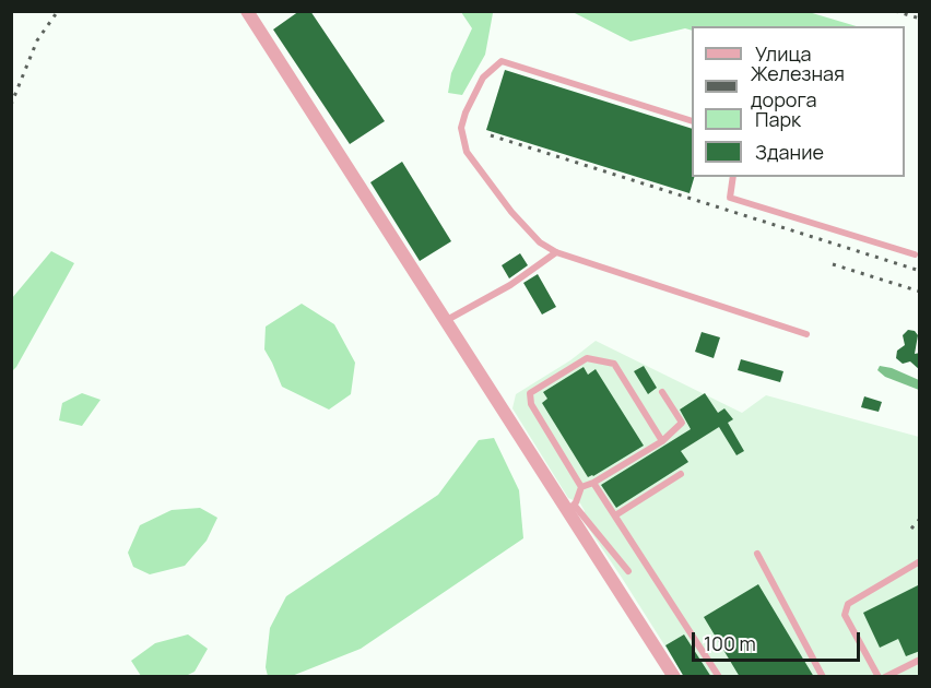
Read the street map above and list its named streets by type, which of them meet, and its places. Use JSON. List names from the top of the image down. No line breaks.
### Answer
{"legend":["Улица","Железная дорога","Парк","Здание"],"scale_bar":"100 m"}
